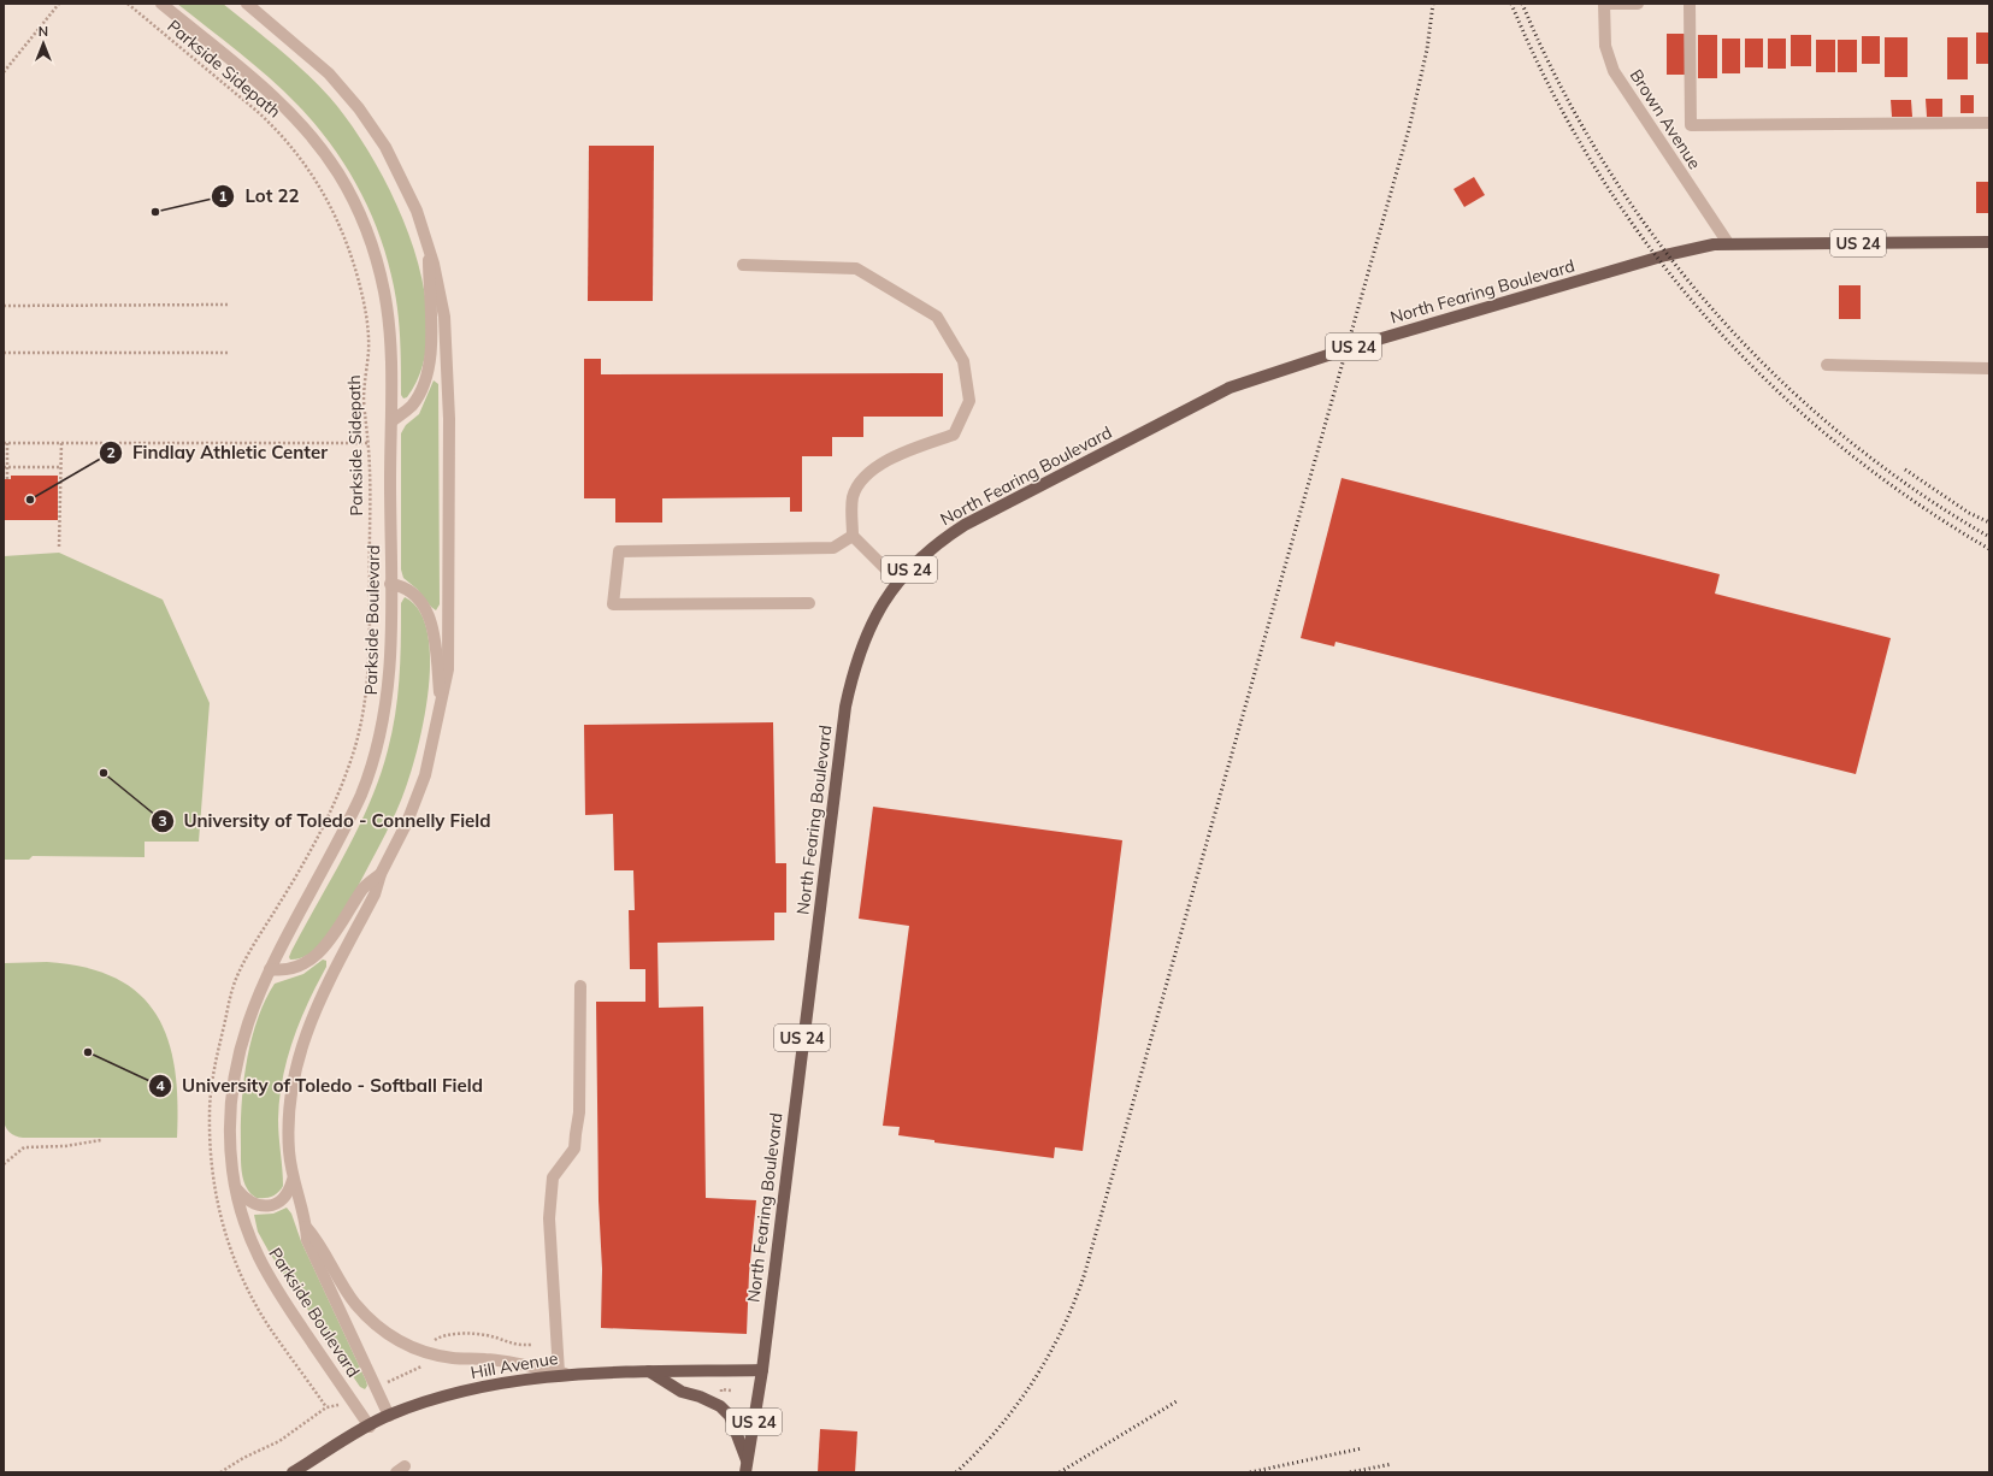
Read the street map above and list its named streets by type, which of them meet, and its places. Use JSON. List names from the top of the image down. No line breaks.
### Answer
{"streets":{"main road":["US 24","North Fearing Boulevard","Hill Avenue"],"street":["Brown Avenue","Parkside Boulevard"],"path":["Parkside Sidepath"]},"crossings":[["Brown Avenue","US 24"],["Brown Avenue","North Fearing Boulevard"],["US 24","North Fearing Boulevard"],["US 24","Hill Avenue"],["North Fearing Boulevard","Hill Avenue"],["Parkside Boulevard","Hill Avenue"]],"places":["Lot 22","Findlay Athletic Center","University of Toledo - Connelly Field","University of Toledo - Softball Field"],"north":"top"}
